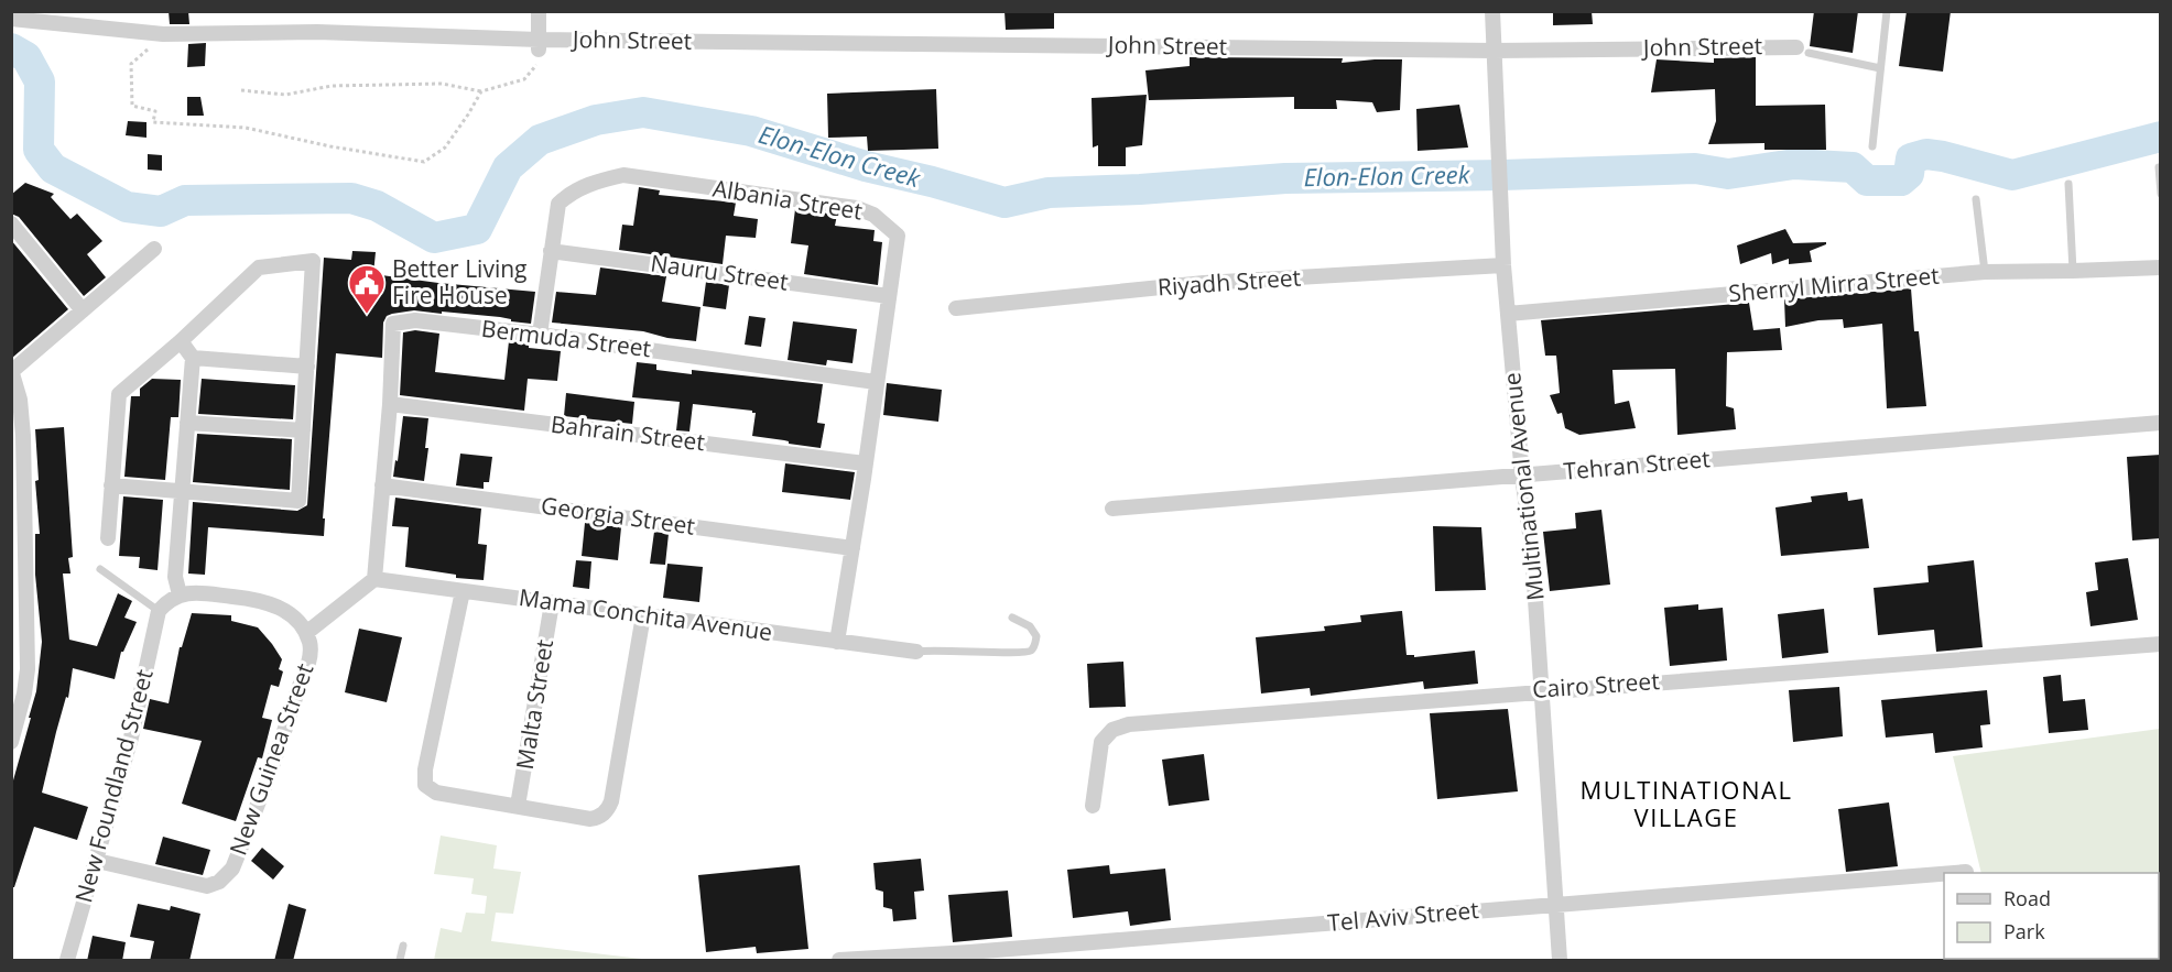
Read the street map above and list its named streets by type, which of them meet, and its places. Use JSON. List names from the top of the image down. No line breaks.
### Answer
{"streets":{"street":["John Street","Albania Street","Nauru Street","Riyadh Street","Sherryl Mirra Street","Bermuda Street","Bahrain Street","Tehran Street","Multinational Avenue","Georgia Street","Mama Conchita Avenue","Cairo Street","Malta Street","New Guinea Street","New Foundland Street","Tel Aviv Street"]},"crossings":[["John Street","Multinational Avenue"],["Albania Street","Nauru Street"],["Albania Street","Bermuda Street"],["Albania Street","Bahrain Street"],["Albania Street","Georgia Street"],["Albania Street","Mama Conchita Avenue"],["Riyadh Street","Multinational Avenue"],["Sherryl Mirra Street","Multinational Avenue"],["Bermuda Street","Bahrain Street"],["Bermuda Street","Georgia Street"],["Bermuda Street","Mama Conchita Avenue"],["Tehran Street","Multinational Avenue"],["Multinational Avenue","Cairo Street"],["Multinational Avenue","Tel Aviv Street"],["Mama Conchita Avenue","Malta Street"],["New Guinea Street","New Foundland Street"]],"districts":["MULTINATIONAL VILLAGE"],"water":["Elon-Elon Creek"],"places":{"public building":["Better Living Fire House"]},"legend":["Road","Park"]}
